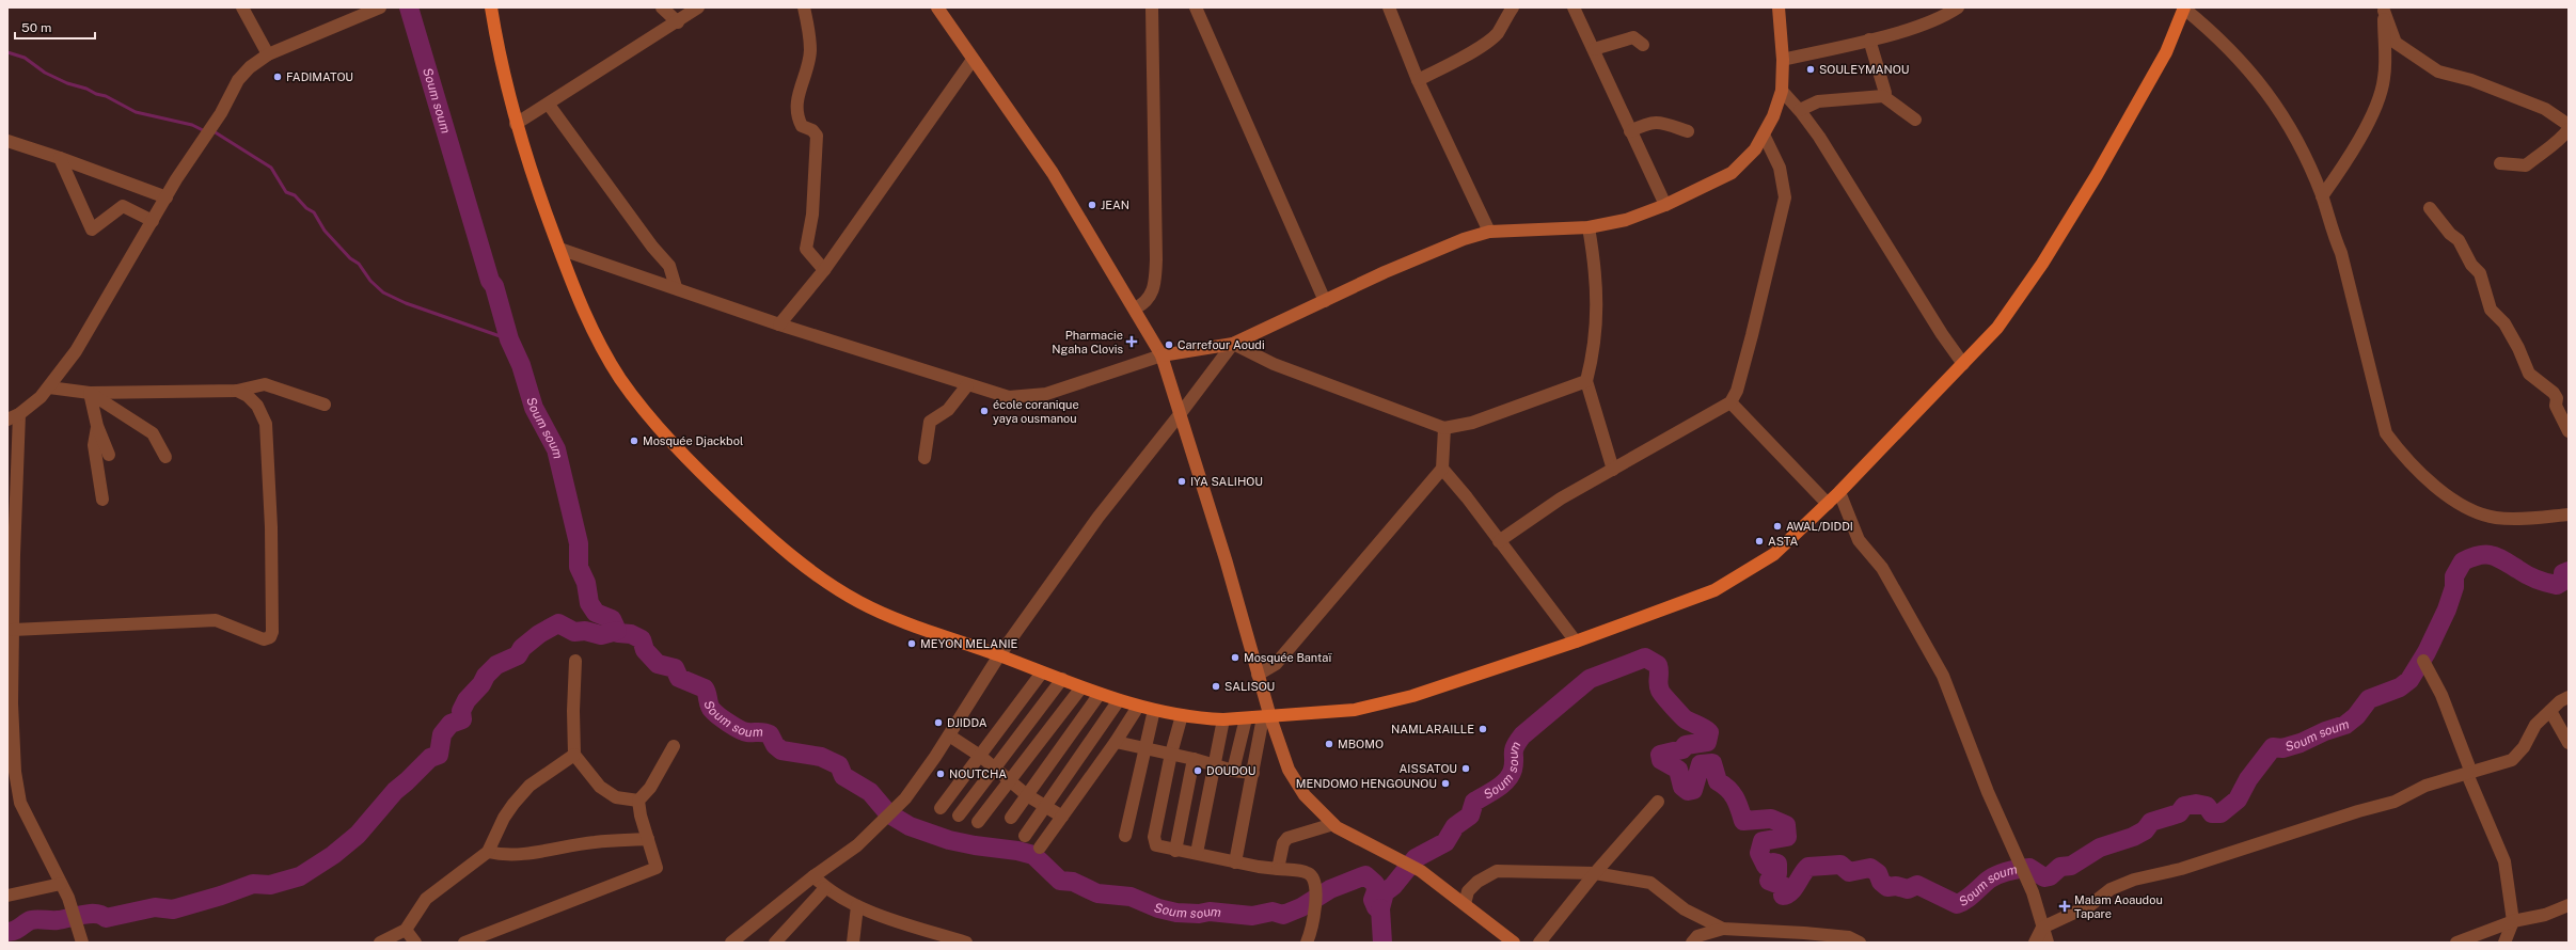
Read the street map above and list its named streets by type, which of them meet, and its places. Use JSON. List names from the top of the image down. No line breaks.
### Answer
{"water":["Soum soum"],"places":{"other":["SOULEYMANOU","FADIMATOU","JEAN","Carrefour Aoudi","école coranique yaya ousmanou","Mosquée Djackbol","IYA SALIHOU","AWAL/DIDDI","ASTA","MEYON MELANIE","Mosquée Bantaï","SALISOU","DJIDDA","NAMLARAILLE","MBOMO","AISSATOU","DOUDOU","NOUTCHA","MENDOMO HENGOUNOU"],"health":["Pharmacie Ngaha Clovis","Malam Aoaudou Tapare"]},"scale_bar":"50 m"}
